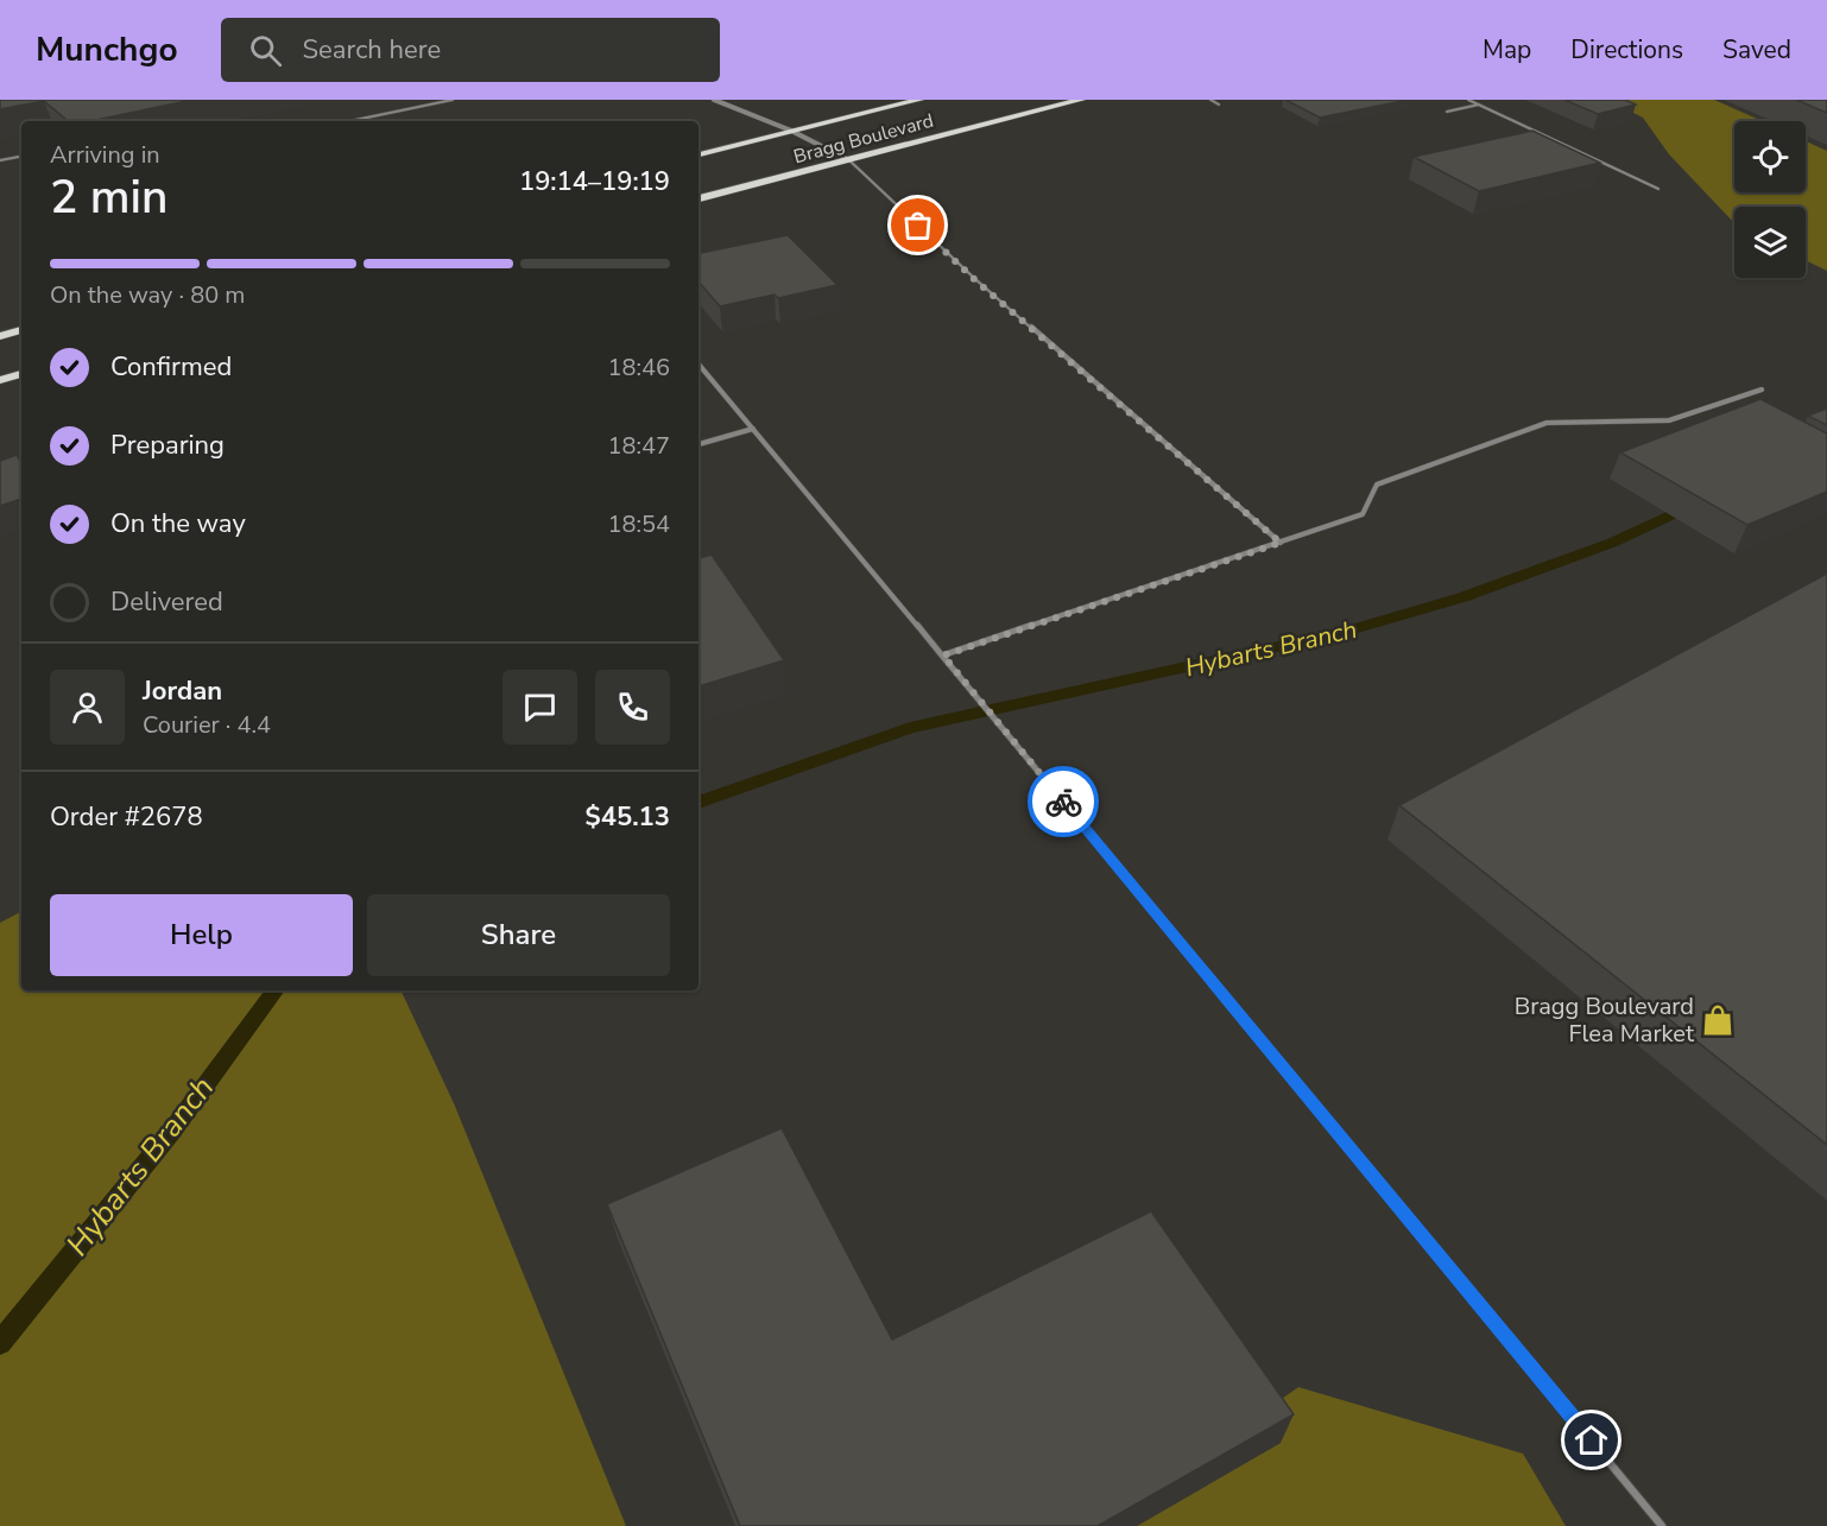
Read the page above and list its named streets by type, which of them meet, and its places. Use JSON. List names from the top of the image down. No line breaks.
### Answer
{"streets":{"main road":["Bragg Boulevard"]},"water":["Hybarts Branch"],"places":{"shop":["Bragg Boulevard Flea Market"]},"page":{"header":"Munchgo","search":"Search here","nav":["Map","Directions","Saved"],"heading":["2 min","Arriving in","19:14–19:19"],"panel":["Jordan","Courier · 4.4","Order #2678","$45.13"],"bar":"On the way · 80 m","list":[["Confirmed","18:46"],["Preparing","18:47"],["On the way","18:54"],"Delivered"],"buttons":["Help","Share"]}}
